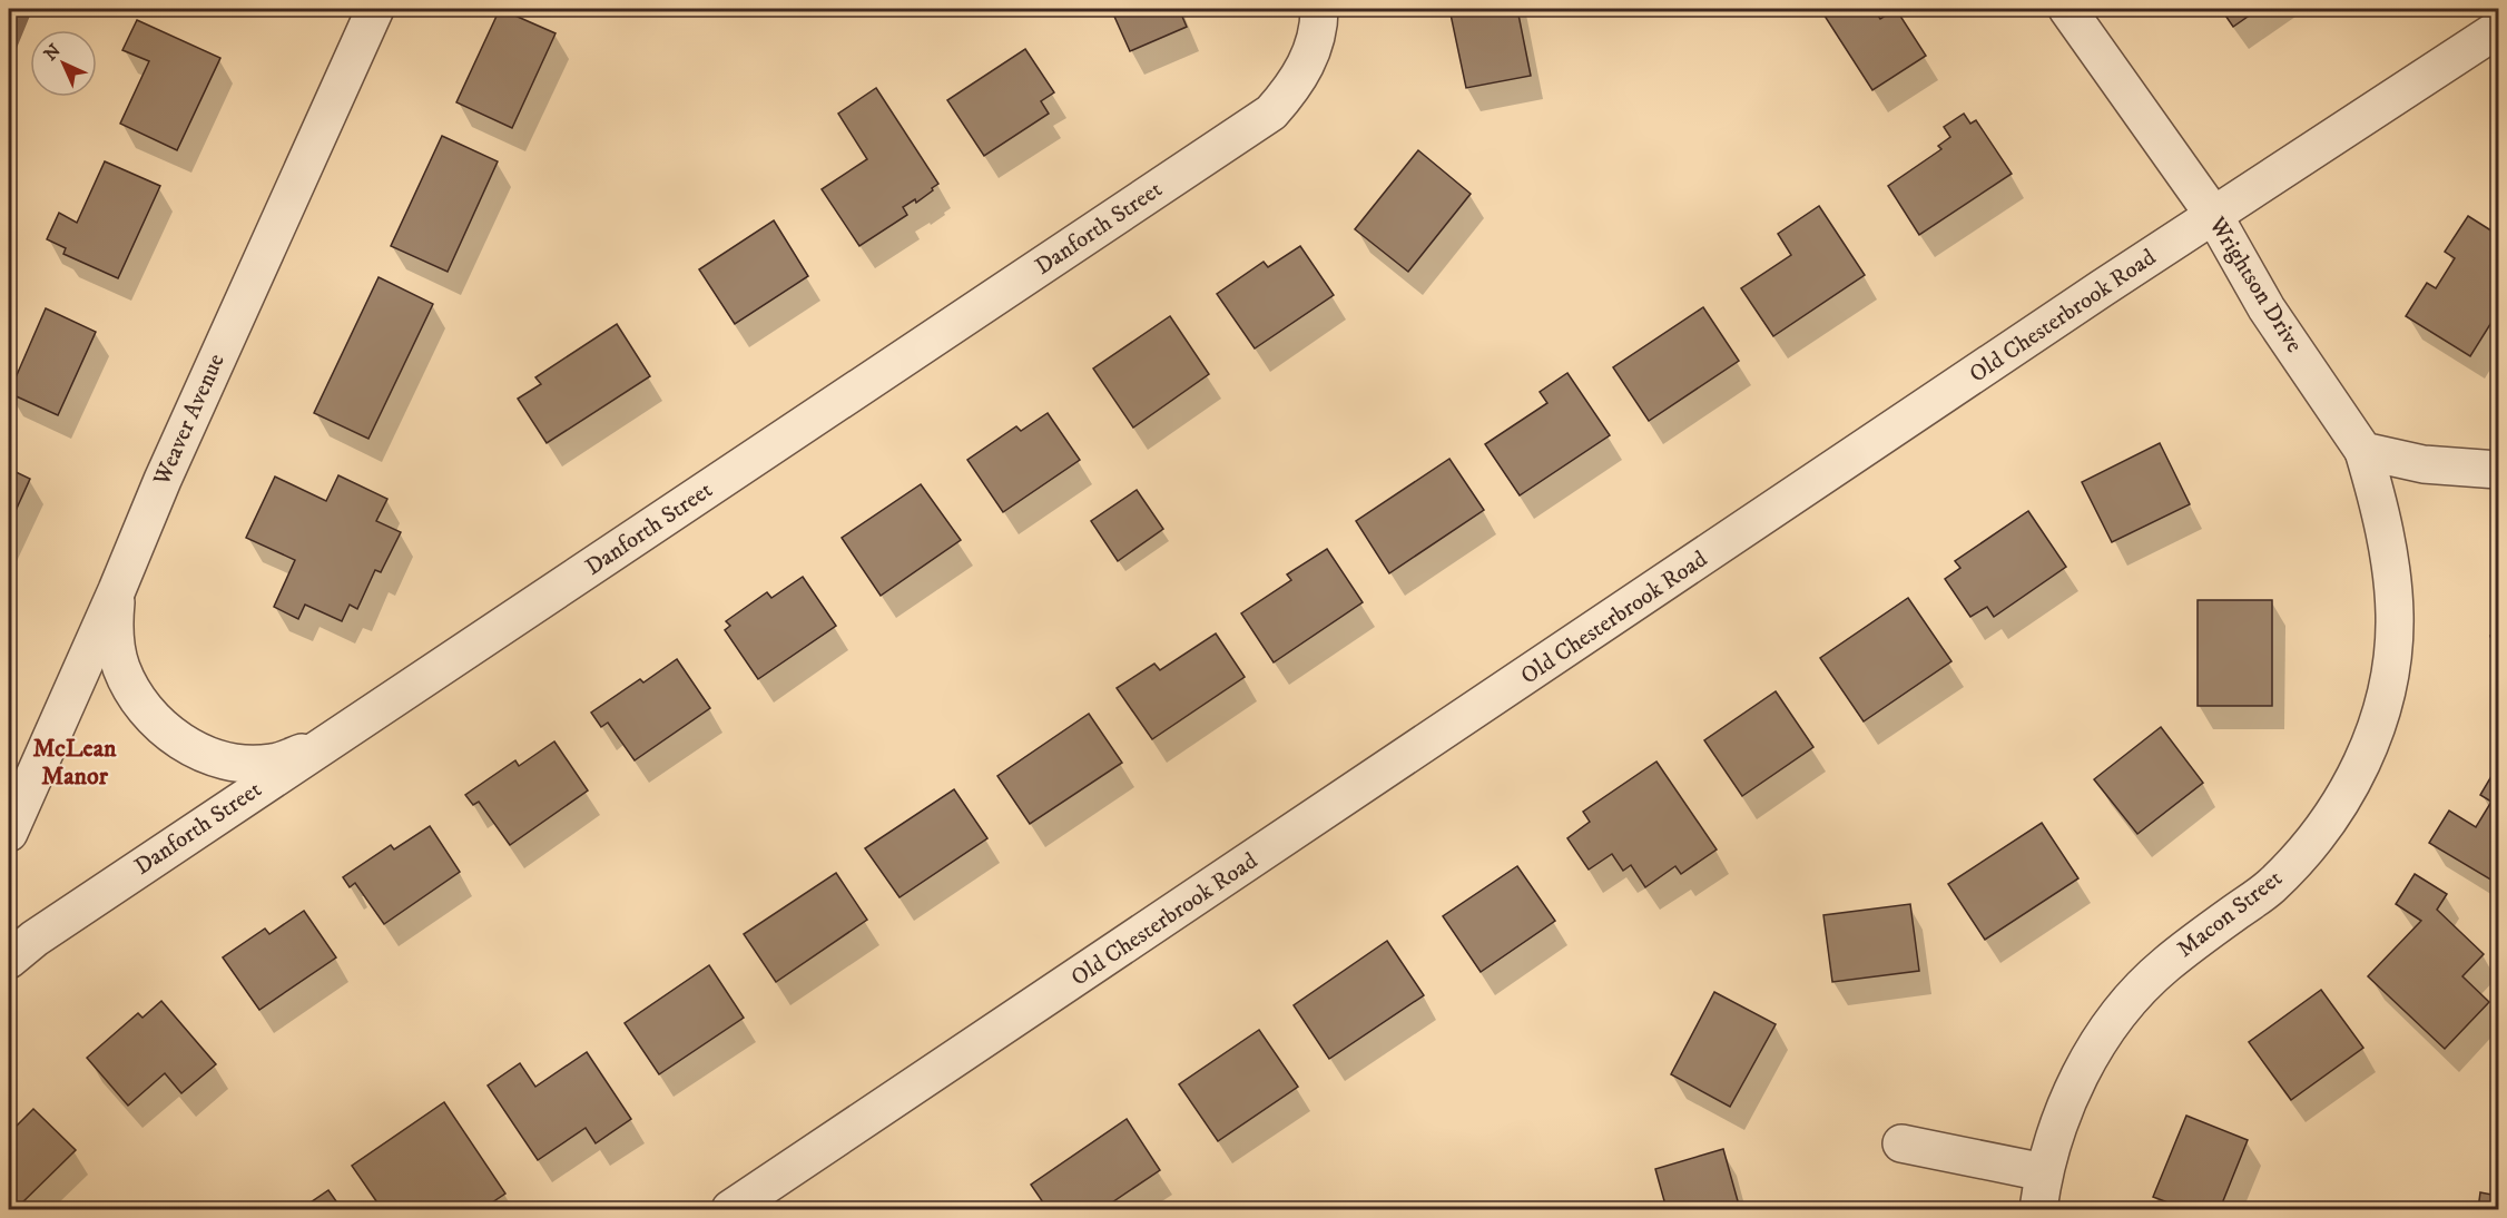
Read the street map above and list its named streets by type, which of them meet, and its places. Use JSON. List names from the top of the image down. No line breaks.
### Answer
{"streets":{"street":["Danforth Street","Wrightson Drive","Old Chesterbrook Road","Weaver Avenue","Macon Street"]},"crossings":[["Wrightson Drive","Old Chesterbrook Road"],["Wrightson Drive","Macon Street"]],"districts":["McLean Manor"],"north":"top left"}
